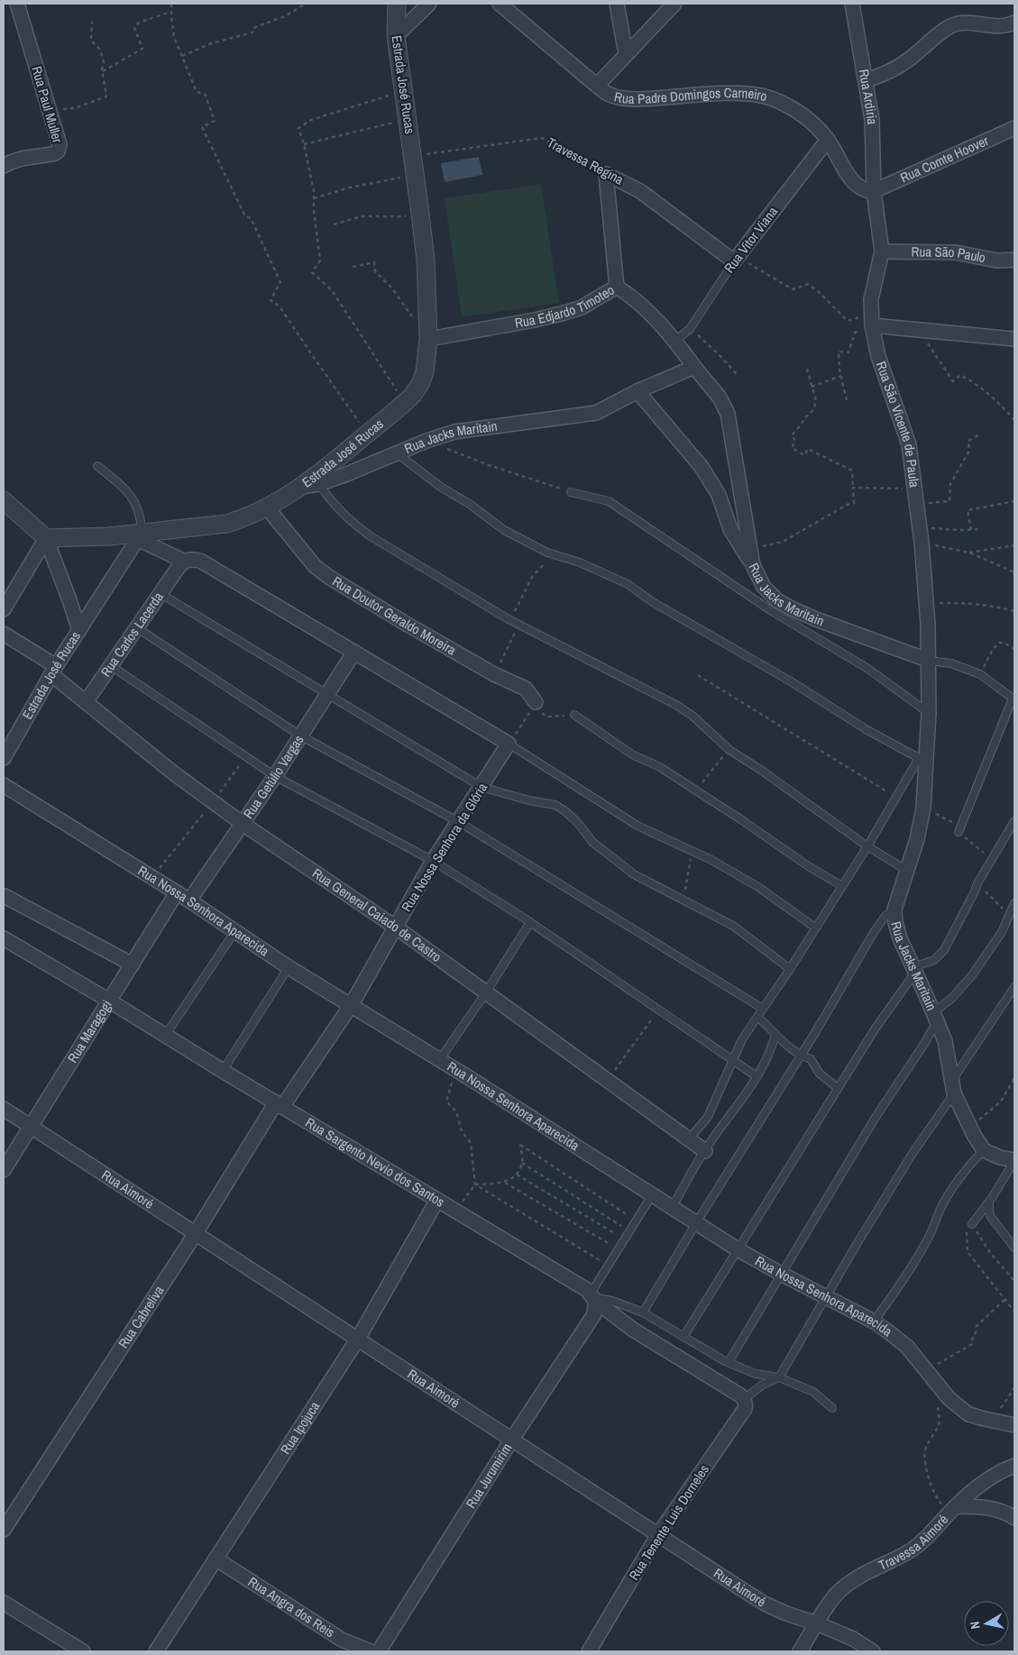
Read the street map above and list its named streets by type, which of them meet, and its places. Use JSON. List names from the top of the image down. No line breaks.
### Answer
{"streets":{"street":["Estrada José Rucas","Rua Padre Domingos Carneiro","Rua Ardiria","Rua Paul Muller","Rua Comte Hoover","Travessa Regina","Rua Vitor Viana","Rua São Paulo","Rua Edjardo Timoteo","Rua São Vicente de Paula","Rua Jacks Maritain","Rua Doutor Geraldo Moreira","Rua Carlos Lacerda","Rua Getúlio Vargas","Rua Nossa Senhora da Glória","Rua Nossa Senhora Aparecida","Rua General Caiado de Castro","Rua Maragogi","Rua Sargento Nevio dos Santos","Rua Aimoré","Rua Cabreliva","Rua Ipojuca","Rua Jurumirim","Rua Tenente Luis Dorneles","Travessa Aimoré","Rua Angra dos Reis"]},"crossings":[["Estrada José Rucas","Travessa Regina"],["Estrada José Rucas","Rua Edjardo Timoteo"],["Estrada José Rucas","Rua Jacks Maritain"],["Estrada José Rucas","Rua Doutor Geraldo Moreira"],["Estrada José Rucas","Rua General Caiado de Castro"],["Rua Padre Domingos Carneiro","Rua Ardiria"],["Rua Padre Domingos Carneiro","Rua Comte Hoover"],["Rua Padre Domingos Carneiro","Rua Vitor Viana"],["Rua Padre Domingos Carneiro","Rua São Vicente de Paula"],["Rua Ardiria","Rua Comte Hoover"],["Rua Ardiria","Rua São Vicente de Paula"],["Rua Comte Hoover","Rua São Vicente de Paula"],["Travessa Regina","Rua Vitor Viana"],["Rua Vitor Viana","Rua Edjardo Timoteo"],["Rua São Paulo","Rua São Vicente de Paula"],["Rua Edjardo Timoteo","Rua Jacks Maritain"],["Rua São Vicente de Paula","Rua Jacks Maritain"],["Rua Carlos Lacerda","Rua General Caiado de Castro"],["Rua Getúlio Vargas","Rua Nossa Senhora Aparecida"],["Rua Getúlio Vargas","Rua General Caiado de Castro"],["Rua Nossa Senhora da Glória","Rua Nossa Senhora Aparecida"],["Rua Nossa Senhora da Glória","Rua General Caiado de Castro"],["Rua Nossa Senhora da Glória","Rua Sargento Nevio dos Santos"],["Rua Nossa Senhora da Glória","Rua Cabreliva"],["Rua Nossa Senhora Aparecida","Rua Maragogi"],["Rua Maragogi","Rua Sargento Nevio dos Santos"],["Rua Maragogi","Rua Aimoré"],["Rua Sargento Nevio dos Santos","Rua Cabreliva"],["Rua Sargento Nevio dos Santos","Rua Ipojuca"],["Rua Sargento Nevio dos Santos","Rua Jurumirim"],["Rua Sargento Nevio dos Santos","Rua Tenente Luis Dorneles"],["Rua Aimoré","Rua Cabreliva"],["Rua Aimoré","Rua Ipojuca"],["Rua Aimoré","Rua Jurumirim"],["Rua Aimoré","Rua Tenente Luis Dorneles"],["Rua Aimoré","Travessa Aimoré"],["Rua Ipojuca","Rua Angra dos Reis"]],"north":"left"}
